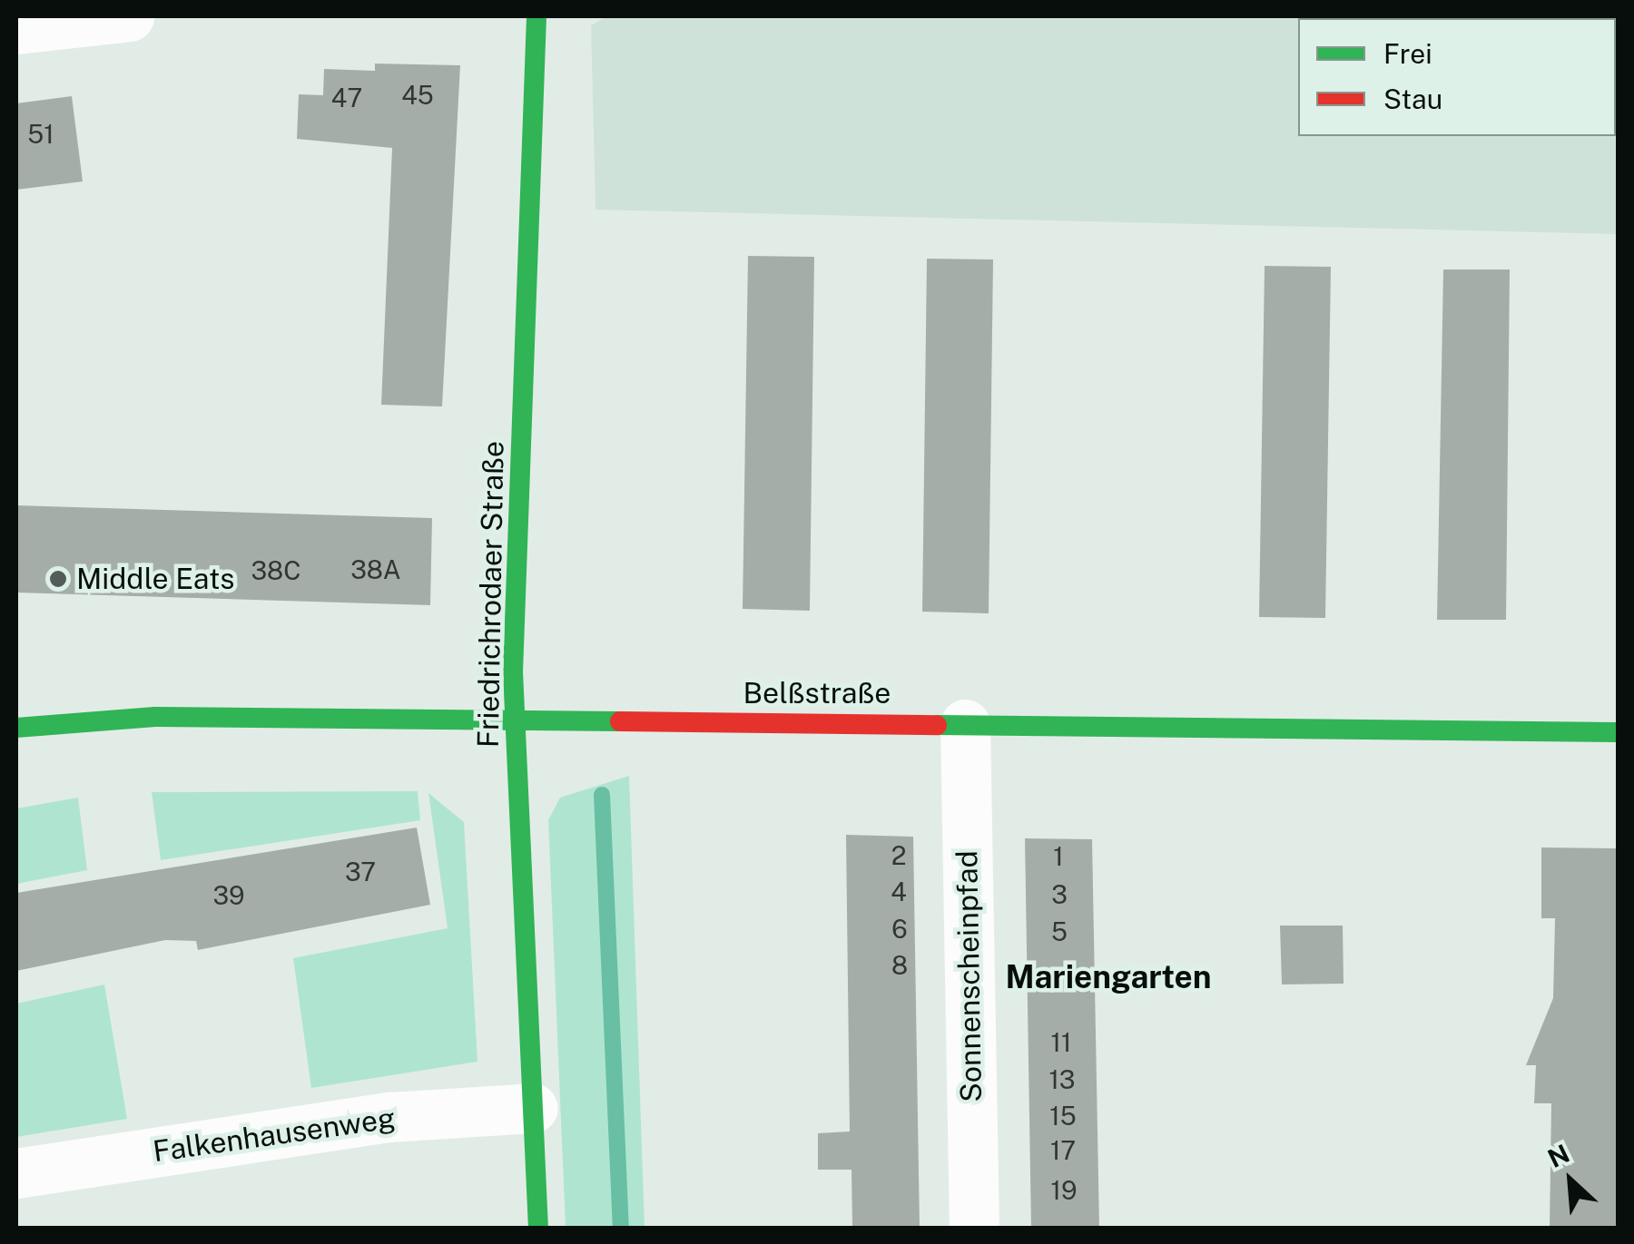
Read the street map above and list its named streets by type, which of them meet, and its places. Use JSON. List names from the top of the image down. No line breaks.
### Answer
{"streets":{"street":["Friedrichrodaer Straße","Belßstraße","Sonnenscheinpfad","Falkenhausenweg"]},"crossings":[["Friedrichrodaer Straße","Belßstraße"],["Friedrichrodaer Straße","Falkenhausenweg"],["Belßstraße","Sonnenscheinpfad"]],"districts":["Mariengarten"],"places":["Middle Eats"],"house_numbers":["45","47","51","38A","38C","2","1","37","4","3","39","6","5","8","11","13","15","17","19"],"legend":["Frei","Stau"],"north":"top left"}
